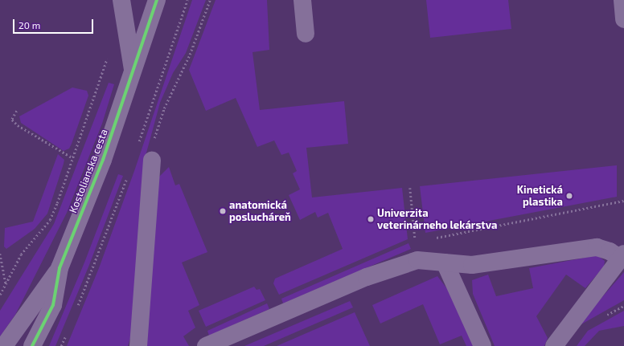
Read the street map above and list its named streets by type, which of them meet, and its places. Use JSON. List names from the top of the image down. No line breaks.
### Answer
{"streets":{"street":["Kostolianska cesta"]},"places":["Kinetická plastika","anatomická poslucháreň","Univerzita veterinárneho lekárstva"],"scale_bar":"20 m"}
